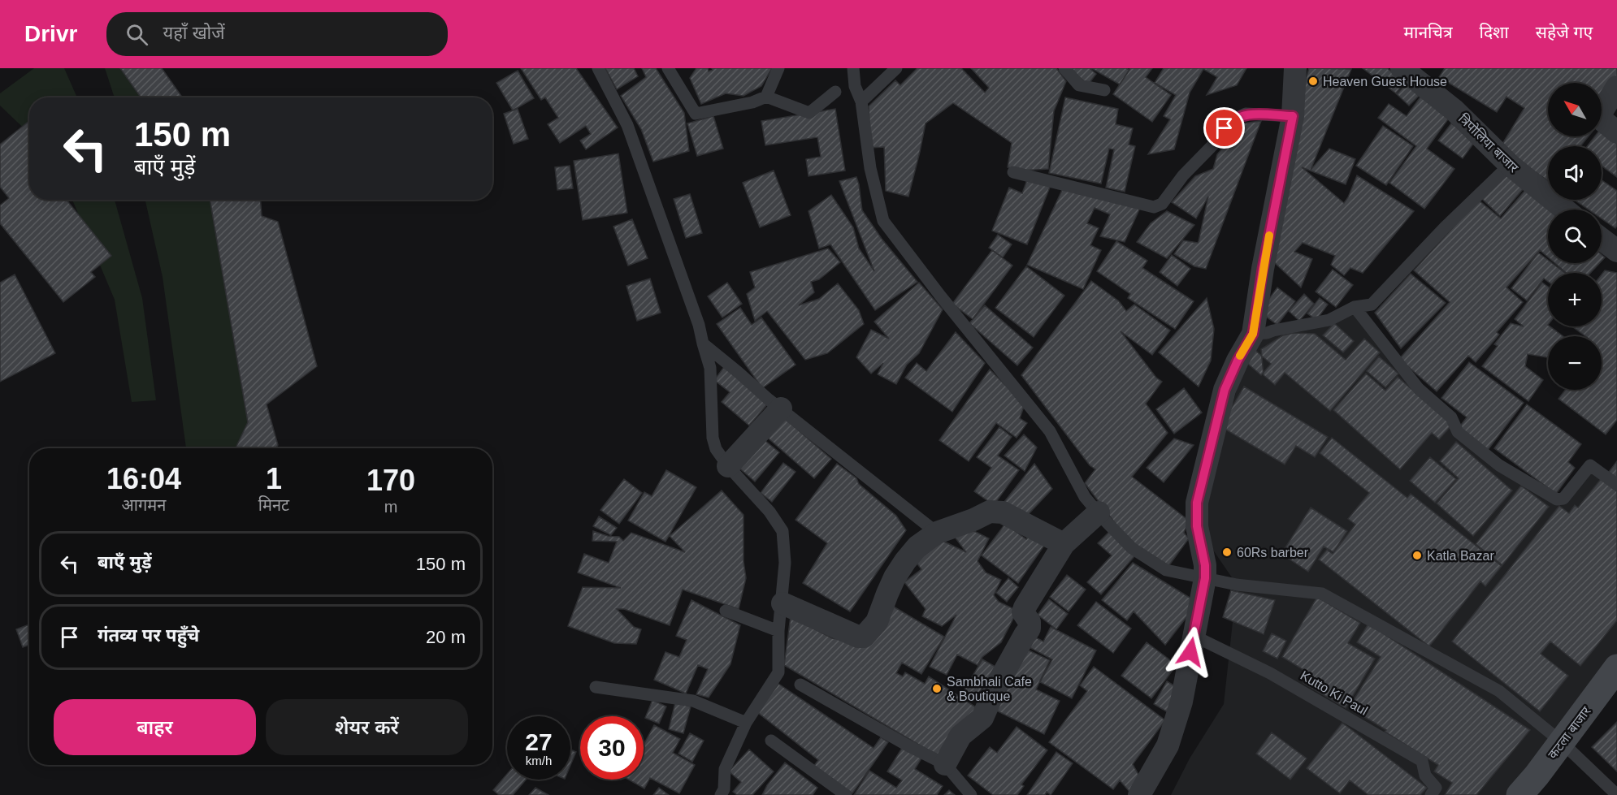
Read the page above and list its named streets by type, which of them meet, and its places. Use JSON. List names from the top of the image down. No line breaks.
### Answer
{"streets":{"street":["त्रिपोलिया बाजार","कटला बाजार"],"lane":["Kutto Ki Paul"]},"places":["Heaven Guest House","60Rs barber","Katla Bazar","Sambhali Cafe & Boutique"],"north":"top left","page":{"header":"Drivr","search":"यहाँ खोजें","nav":["मानचित्र","दिशा","सहेजे गए"],"map_buttons":["+","−"],"turn":["150 m","बाएँ मुड़ें"],"eta":["16:04","आगमन","1","मिनट","170","m"],"list":[{"name":"बाएँ मुड़ें","value":"150 m"},{"name":"गंतव्य पर पहुँचे","value":"20 m"}],"buttons":["बाहर","शेयर करें"],"speed":"27 km/h","limit":"30"}}
